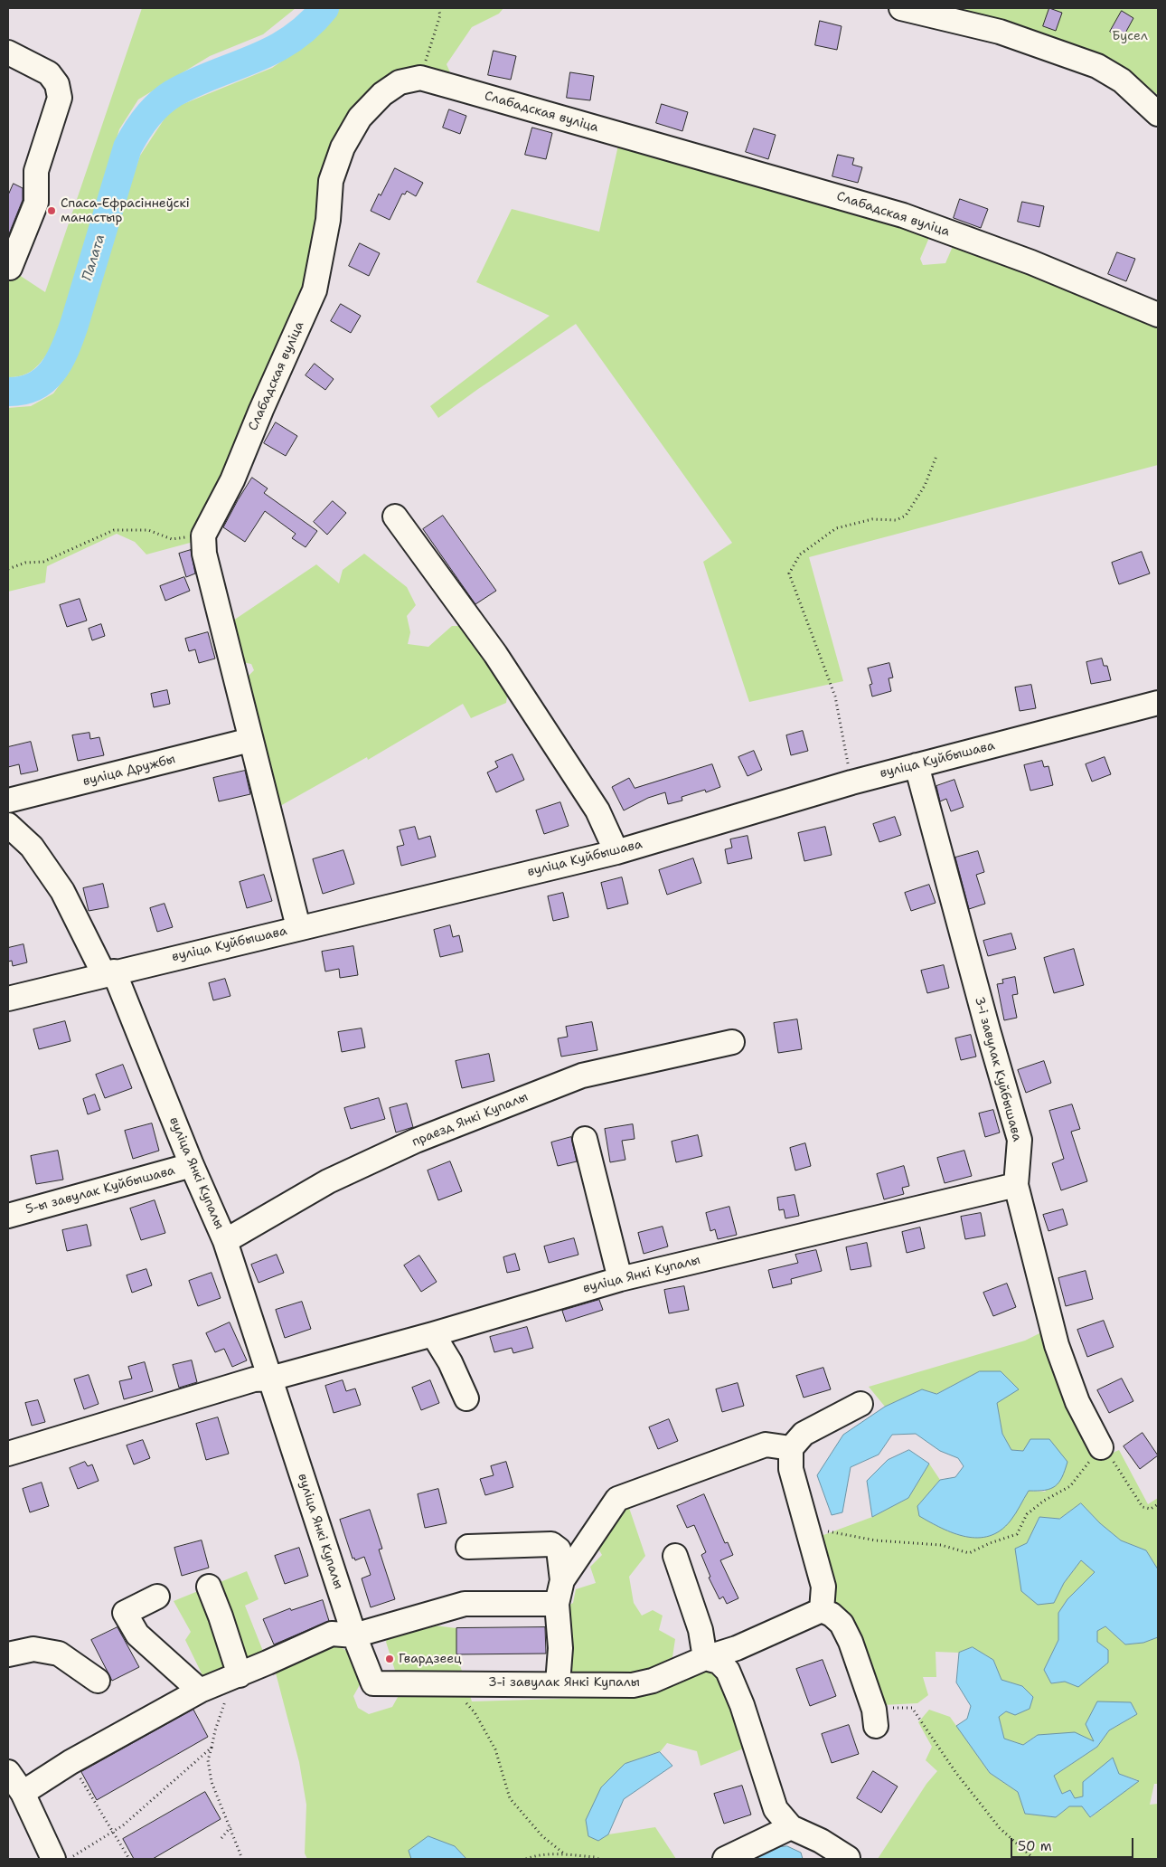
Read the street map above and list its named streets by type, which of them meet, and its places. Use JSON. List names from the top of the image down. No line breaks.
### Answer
{"streets":{"street":["Слабадская вуліца","вуліца Куйбышава","вуліца Дружбы","3-і завулак Куйбышава","праезд Янкі Купалы","вуліца Янкі Купалы","5-ы завулак Куйбышава","3-і завулак Янкі Купалы"]},"crossings":[["вуліца Куйбышава","3-і завулак Куйбышава"],["вуліца Куйбышава","вуліца Янкі Купалы"],["3-і завулак Куйбышава","вуліца Янкі Купалы"],["праезд Янкі Купалы","вуліца Янкі Купалы"],["вуліца Янкі Купалы","5-ы завулак Куйбышава"],["вуліца Янкі Купалы","3-і завулак Янкі Купалы"]],"water":["Палата"],"parks":["Бусел"],"places":["Спаса-Ефрасіннеўскі манастыр","Гвардзеец"],"scale_bar":"50 m"}
